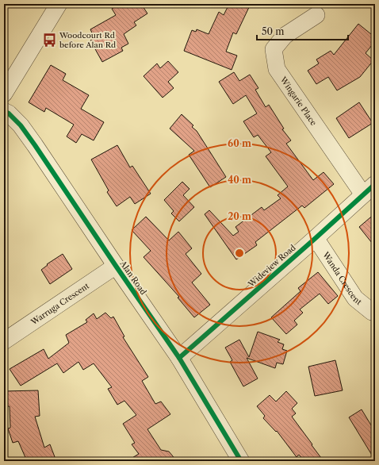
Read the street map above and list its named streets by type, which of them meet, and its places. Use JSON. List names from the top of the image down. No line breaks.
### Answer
{"streets":{"street":["Wingarie Place","Wideview Road","Wanda Crescent","Alan Road","Warruga Crescent"]},"crossings":[["Wingarie Place","Wideview Road"],["Wideview Road","Wanda Crescent"],["Wideview Road","Alan Road"],["Alan Road","Warruga Crescent"]],"places":{"bus stop":["Woodcourt Rd before Alan Rd"]},"scale_bar":"50 m","rings":["60 m","40 m","20 m"]}
